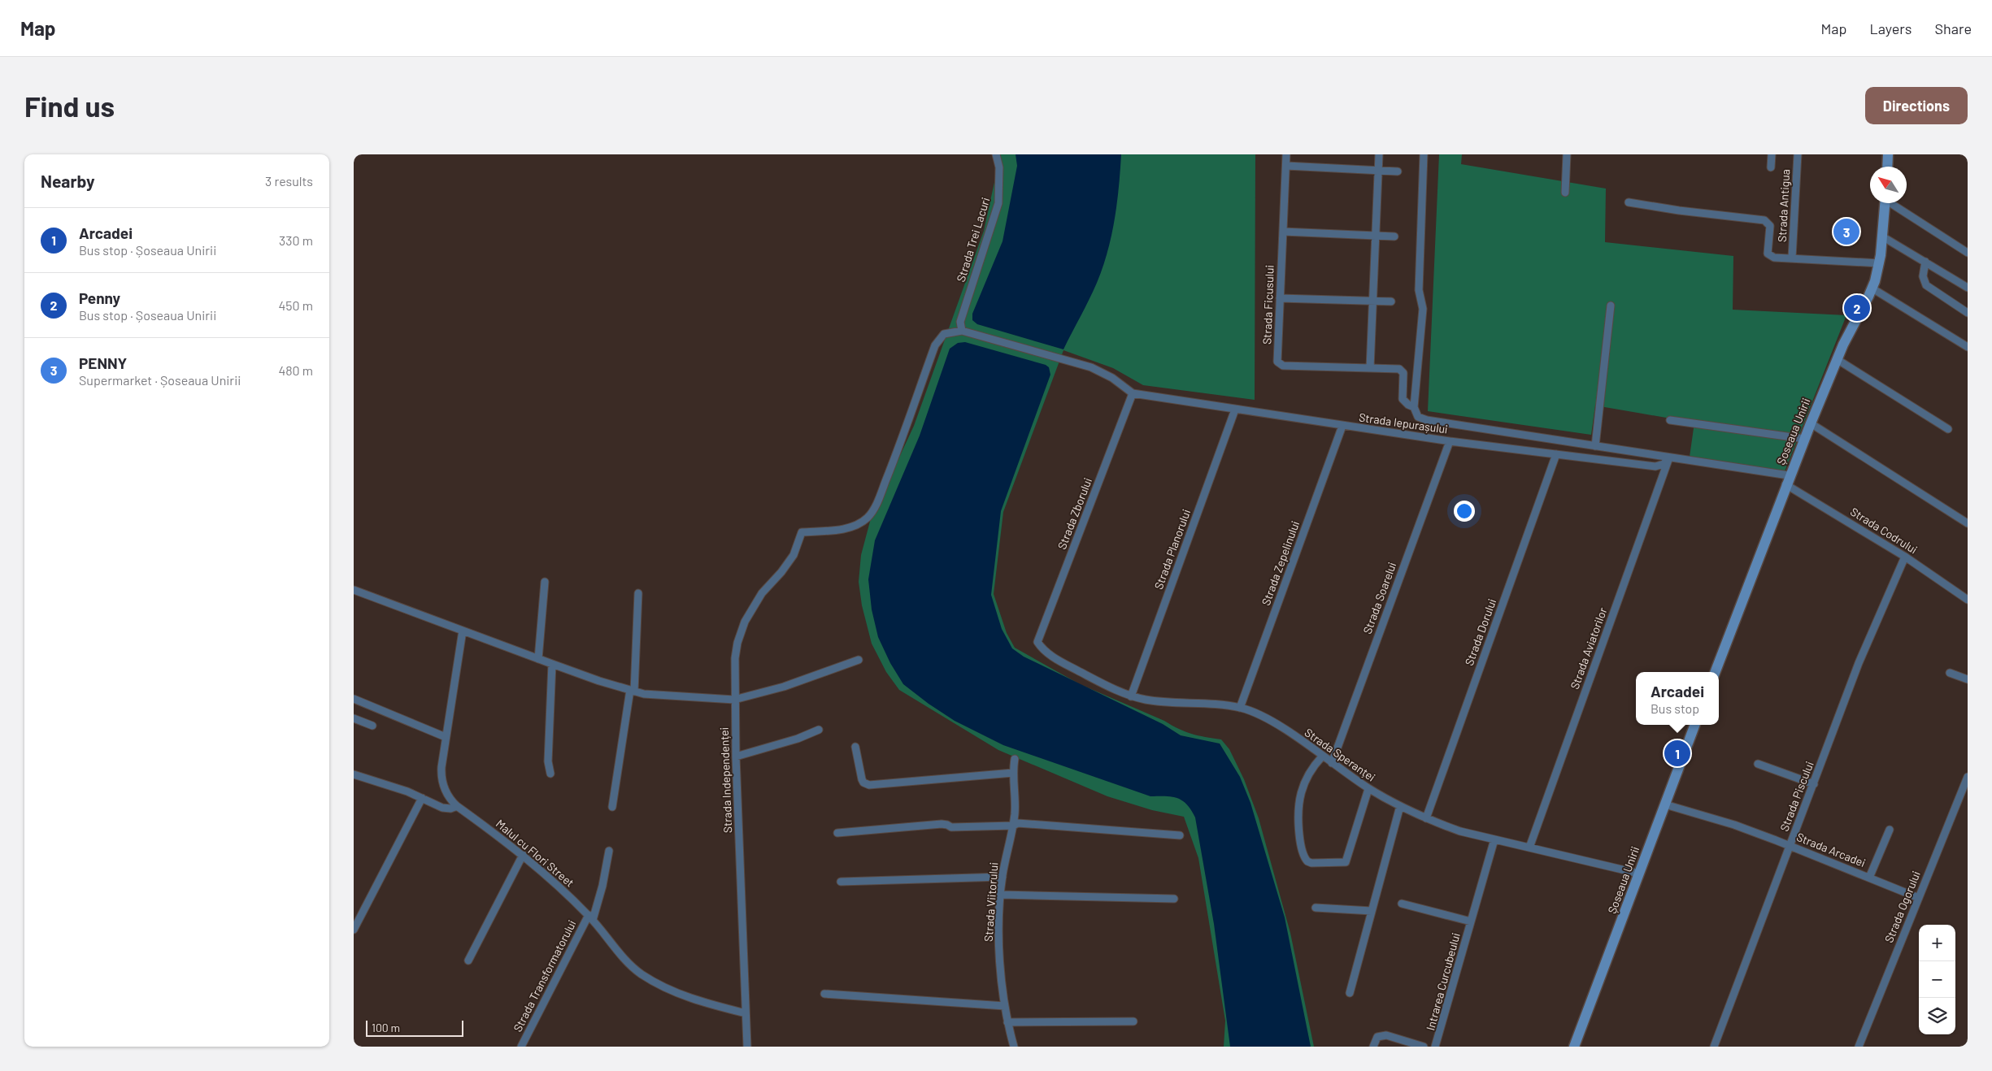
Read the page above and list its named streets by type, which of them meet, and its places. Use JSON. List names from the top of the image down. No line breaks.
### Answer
{"streets":{"main road":["Șoseaua Unirii"],"street":["Strada Antigua","Strada Trei Lacuri","Strada Ficusului","Strada Iepurașului","Strada Zborului","Strada Codrului","Strada Planorului","Strada Zepelinului","Strada Soarelui","Strada Dorului","Strada Aviatorilor","Strada Speranței","Strada Independenței","Strada Piscului","Strada Arcadei","Malul cu Flori Street","Strada Viitorului","Strada Ogorului","Strada Transformatorului","Intrarea Curcubeului"]},"crossings":[["Strada Trei Lacuri","Strada Independenței"],["Strada Ficusului","Strada Iepurașului"],["Strada Iepurașului","Șoseaua Unirii"],["Strada Iepurașului","Strada Zborului"],["Strada Iepurașului","Strada Codrului"],["Strada Iepurașului","Strada Planorului"],["Strada Iepurașului","Strada Zepelinului"],["Strada Iepurașului","Strada Soarelui"],["Strada Iepurașului","Strada Dorului"],["Strada Iepurașului","Strada Aviatorilor"],["Șoseaua Unirii","Strada Codrului"],["Șoseaua Unirii","Strada Speranței"],["Șoseaua Unirii","Strada Arcadei"],["Strada Zborului","Strada Speranței"],["Strada Codrului","Strada Piscului"],["Strada Planorului","Strada Speranței"],["Strada Zepelinului","Strada Speranței"],["Strada Soarelui","Strada Speranței"],["Strada Dorului","Strada Speranței"],["Strada Aviatorilor","Strada Speranței"],["Strada Speranței","Intrarea Curcubeului"],["Strada Independenței","Malul cu Flori Street"],["Strada Piscului","Strada Arcadei"],["Strada Arcadei","Strada Ogorului"],["Malul cu Flori Street","Strada Transformatorului"]],"scale_bar":"100 m","north":"top left","page":{"header":"Map","nav":["Map","Layers","Share"],"buttons":"Directions","title":"Find us","heading":["Nearby","3 results"],"list":[{"mark":"1","name":"Arcadei","note":"Bus stop · Șoseaua Unirii","value":"330 m"},{"mark":"2","name":"Penny","note":"Bus stop · Șoseaua Unirii","value":"450 m"},{"mark":"3","name":"PENNY","note":"Supermarket · Șoseaua Unirii","value":"480 m"}],"pins":["3","2","1"],"popup":["Arcadei","Bus stop"],"map_buttons":["+","−"],"scale":"100 m"}}
